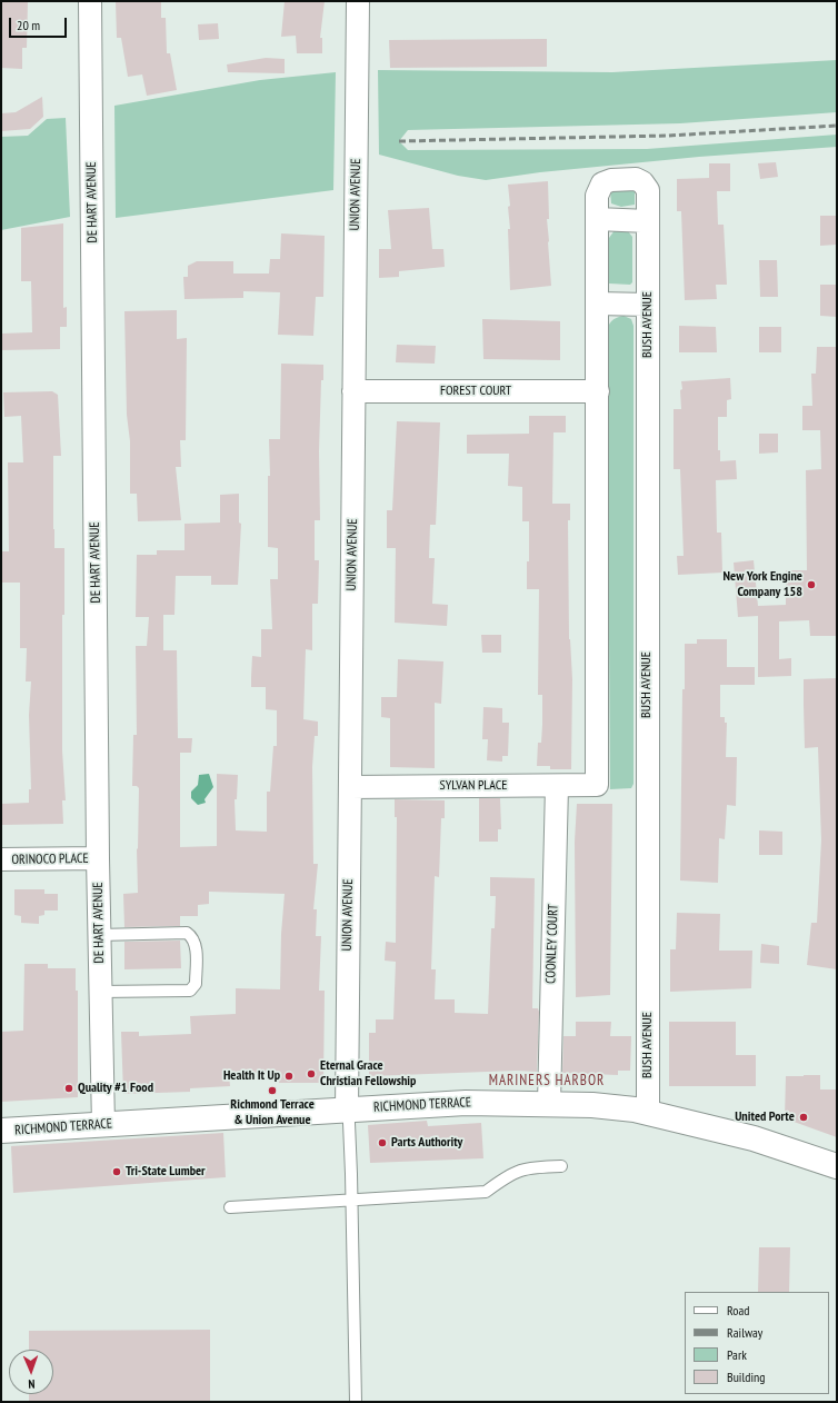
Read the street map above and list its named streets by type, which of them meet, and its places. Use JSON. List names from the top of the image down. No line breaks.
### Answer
{"streets":{"main road":["RICHMOND TERRACE"],"street":["UNION AVENUE","DE HART AVENUE","BUSH AVENUE","FOREST COURT","SYLVAN PLACE","ORINOCO PLACE","COONLEY COURT"]},"crossings":[["UNION AVENUE","FOREST COURT"],["UNION AVENUE","SYLVAN PLACE"],["UNION AVENUE","RICHMOND TERRACE"],["DE HART AVENUE","ORINOCO PLACE"],["DE HART AVENUE","RICHMOND TERRACE"],["BUSH AVENUE","FOREST COURT"],["BUSH AVENUE","SYLVAN PLACE"],["BUSH AVENUE","RICHMOND TERRACE"],["SYLVAN PLACE","COONLEY COURT"],["COONLEY COURT","RICHMOND TERRACE"]],"districts":["MARINERS HARBOR"],"places":["New York Engine Company 158","Eternal Grace Christian Fellowship","Health It Up","Quality #1 Food","Richmond Terrace & Union Avenue","United Porte","Parts Authority","Tri-State Lumber"],"legend":["Road","Railway","Park","Building"],"scale_bar":"20 m","north":"bottom"}
